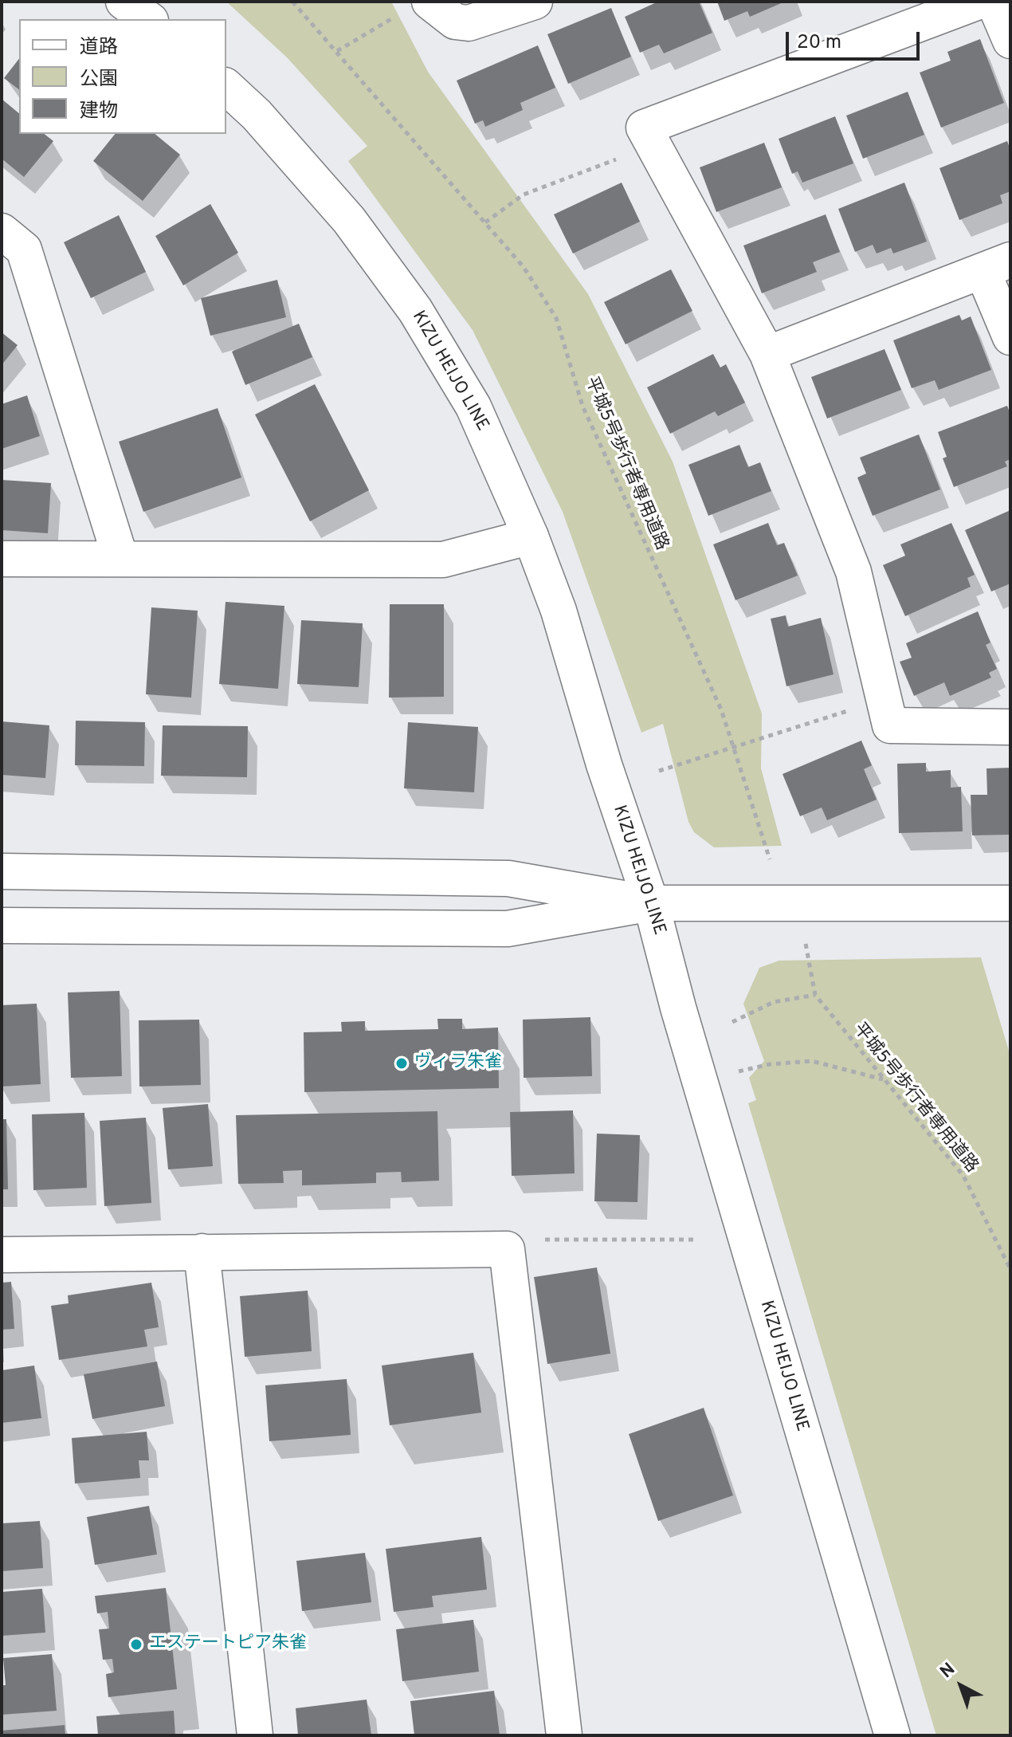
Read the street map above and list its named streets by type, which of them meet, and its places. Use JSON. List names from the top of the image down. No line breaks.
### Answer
{"streets":{"street":["KIZU HEIJO LINE"],"path":["平城5号歩行者専用道路"]},"places":["ヴィラ朱雀","エステートピア朱雀"],"legend":["道路","公園","建物"],"scale_bar":"20 m","north":"top left"}
